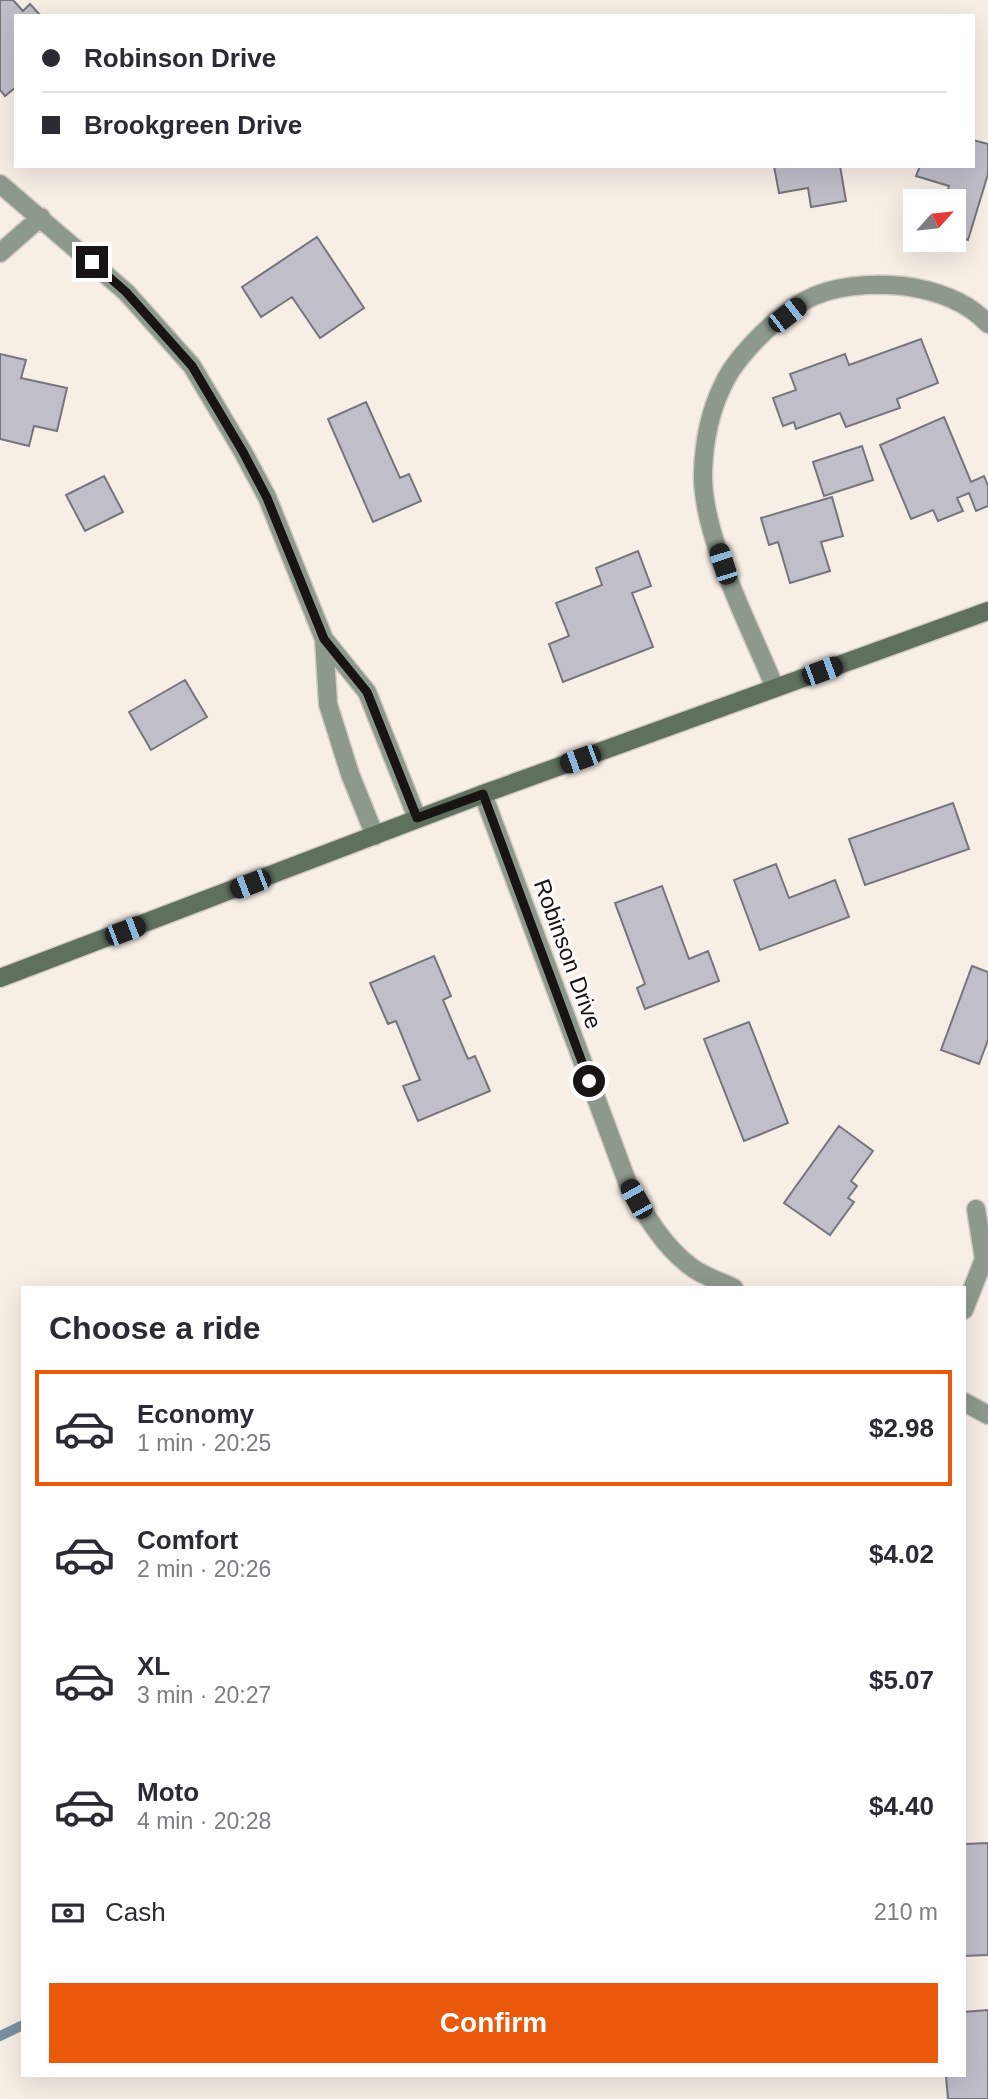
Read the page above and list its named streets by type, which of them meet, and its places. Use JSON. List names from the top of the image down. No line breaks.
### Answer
{"streets":{"street":["Robinson Drive"]},"north":"top right","page":{"banner":["Robinson Drive","Brookgreen Drive"],"heading":"Choose a ride","list":[{"name":"Economy","note":"1 min · 20:25","value":"$2.98"},{"name":"Comfort","note":"2 min · 20:26","value":"$4.02"},{"name":"XL","note":"3 min · 20:27","value":"$5.07"},{"name":"Moto","note":"4 min · 20:28","value":"$4.40"}],"pay":["Cash","210 m"],"buttons":"Confirm"}}
